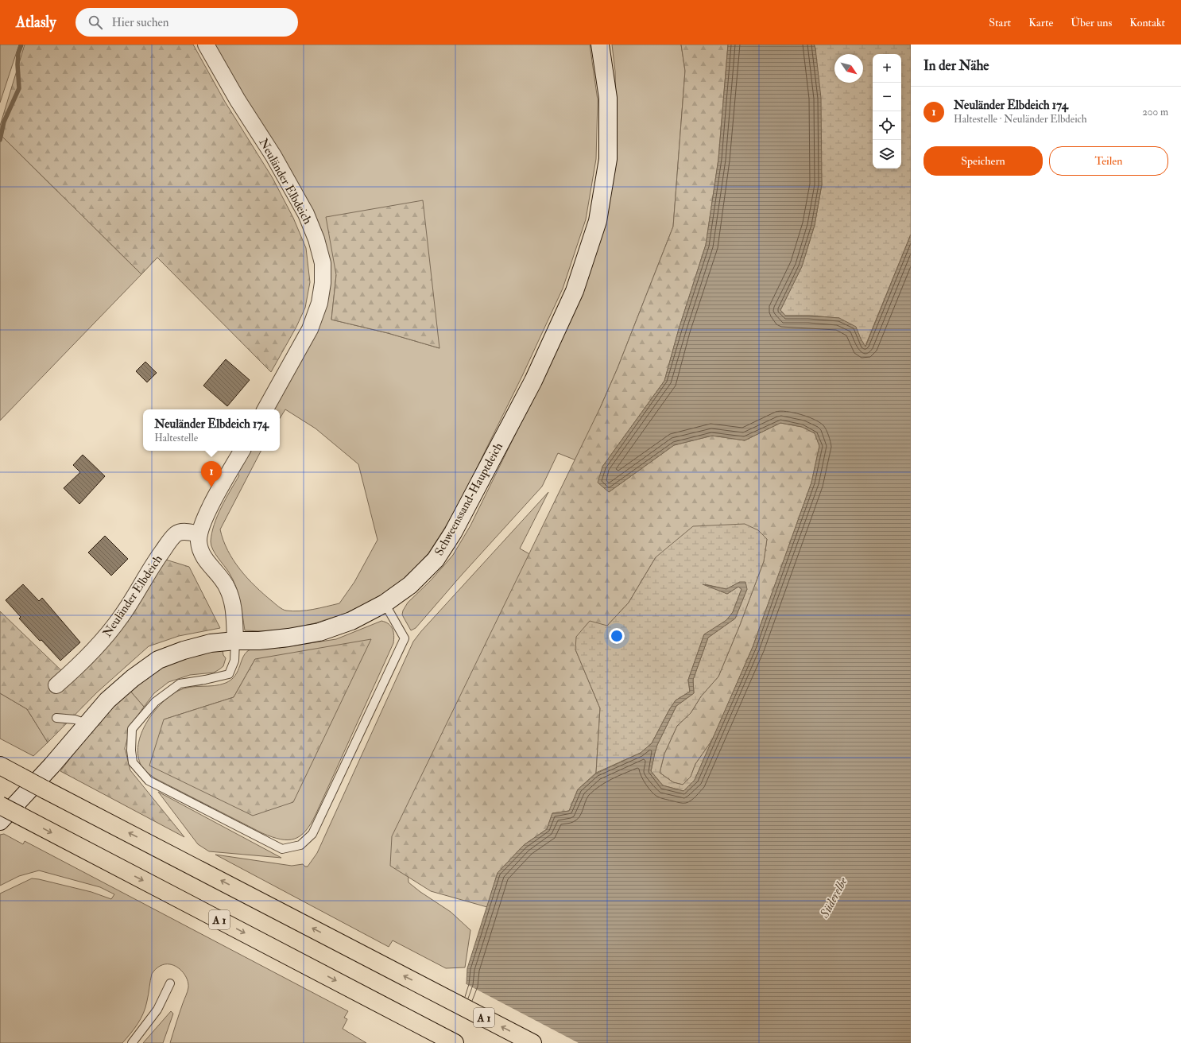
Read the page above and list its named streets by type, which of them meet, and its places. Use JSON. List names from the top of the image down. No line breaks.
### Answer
{"streets":{"highway":["A 1"],"street":["Neuländer Elbdeich","Schweenssand-Hauptdeich"]},"water":["Süderelbe"],"north":"bottom right","page":{"header":"Atlasly","search":"Hier suchen","nav":["Start","Karte","Über uns","Kontakt"],"heading":"In der Nähe","map_buttons":["+","−"],"list":[{"mark":"1","name":"Neuländer Elbdeich 174","note":"Haltestelle · Neuländer Elbdeich","value":"200 m"}],"buttons":["Speichern","Teilen"],"popup":["Neuländer Elbdeich 174","Haltestelle"],"pins":"1"}}
